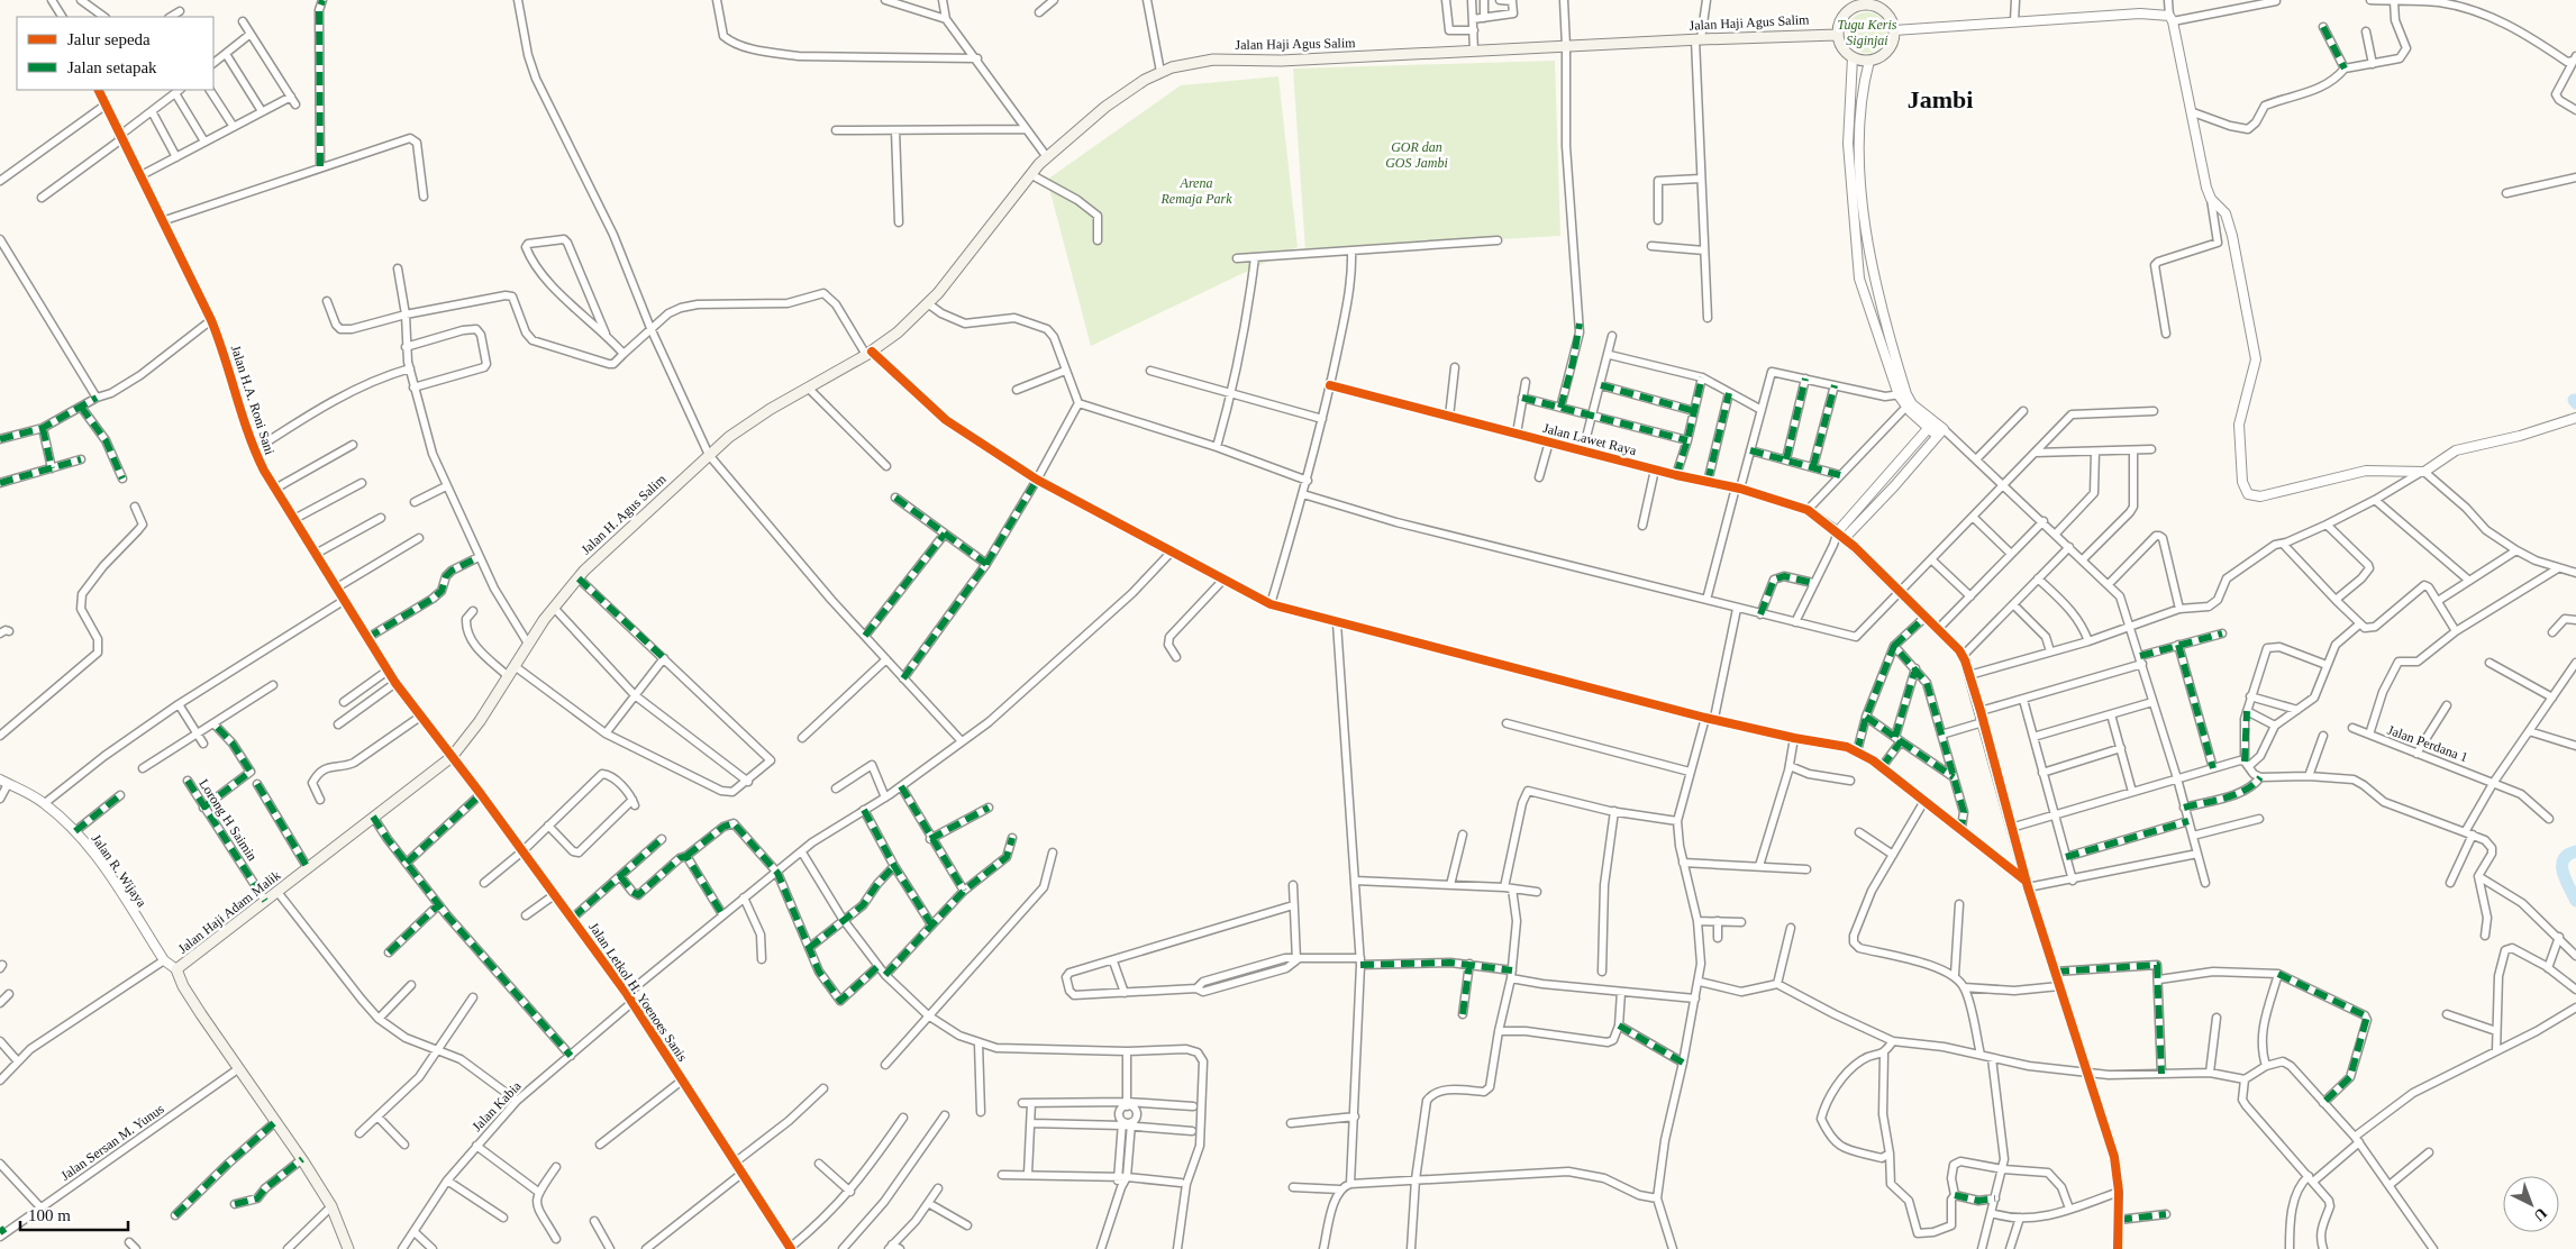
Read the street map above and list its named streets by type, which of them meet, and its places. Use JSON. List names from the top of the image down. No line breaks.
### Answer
{"streets":{"main road":["Jalan Haji Agus Salim","Jalan H. Agus Salim","Jalan Haji Adam Malik"],"street":["Jalan H.A. Roni Sani","Jalan Lawet Raya","Jalan Perdana 1","Lorong H Saimin","Jalan R. Wijaya","Jalan Letkol H. Yoenoes Sanis","Jalan Kabia","Jalan Sersan M. Yunus"]},"crossings":[["Jalan Haji Agus Salim","Jalan H. Agus Salim"],["Jalan H.A. Roni Sani","Jalan H. Agus Salim"],["Jalan H.A. Roni Sani","Jalan Haji Adam Malik"],["Jalan H.A. Roni Sani","Jalan Letkol H. Yoenoes Sanis"],["Jalan H. Agus Salim","Jalan Haji Adam Malik"],["Jalan H. Agus Salim","Jalan Letkol H. Yoenoes Sanis"],["Lorong H Saimin","Jalan Haji Adam Malik"],["Jalan R. Wijaya","Jalan Haji Adam Malik"],["Jalan Haji Adam Malik","Jalan Letkol H. Yoenoes Sanis"],["Jalan Haji Adam Malik","Jalan Sersan M. Yunus"],["Jalan Letkol H. Yoenoes Sanis","Jalan Kabia"]],"districts":["Jambi"],"parks":["Tugu Keris Siginjai","GOR dan GOS Jambi","Arena Remaja Park"],"legend":["Jalur sepeda","Jalan setapak"],"scale_bar":"100 m","north":"bottom right"}
